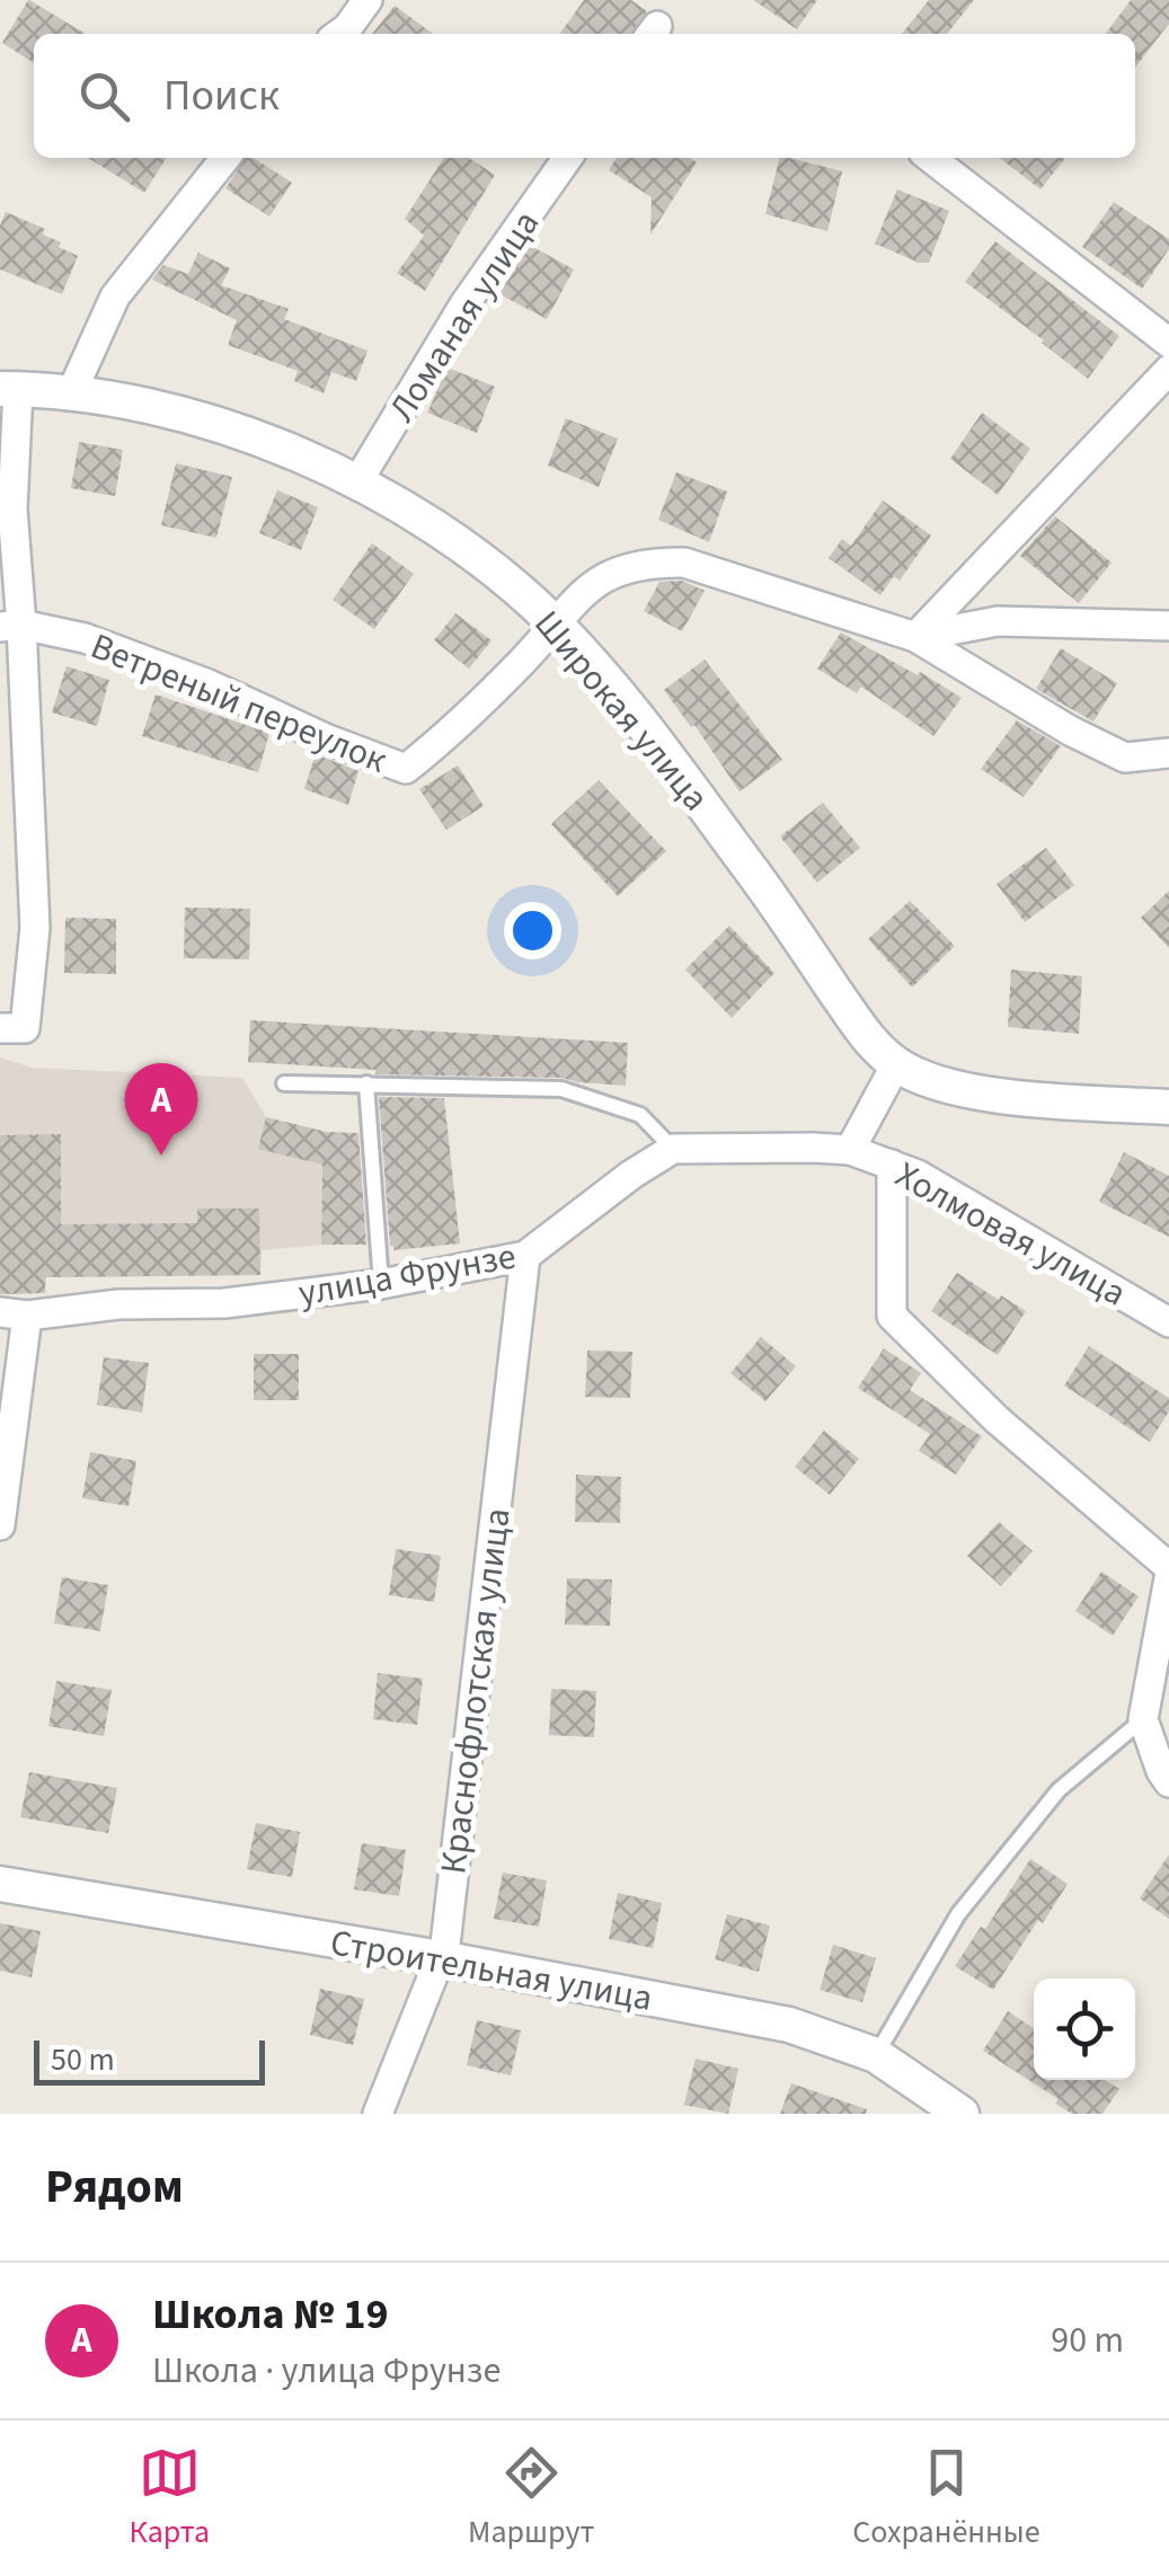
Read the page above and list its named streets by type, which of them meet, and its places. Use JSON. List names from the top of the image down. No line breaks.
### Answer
{"streets":{"street":["Ломаная улица","Ветреный переулок","Широкая улица","Холмовая улица","улица Фрунзе","Краснофлотская улица","Строительная улица"]},"crossings":[["Ломаная улица","Широкая улица"],["Ветреный переулок","Широкая улица"],["улица Фрунзе","Краснофлотская улица"],["Краснофлотская улица","Строительная улица"]],"scale_bar":"50 m","page":{"search":"Поиск","pins":"A","scale":"50 m","heading":"Рядом","list":[{"mark":"A","name":"Школа № 19","note":"Школа · улица Фрунзе","value":"90 m"}],"nav":["Карта","Маршрут","Сохранённые"]}}
